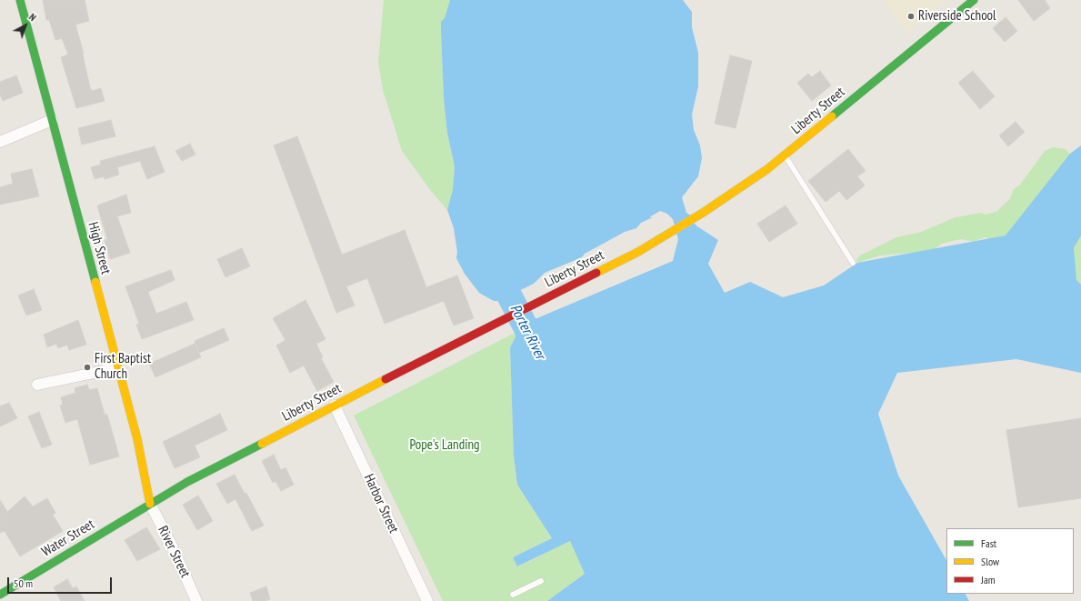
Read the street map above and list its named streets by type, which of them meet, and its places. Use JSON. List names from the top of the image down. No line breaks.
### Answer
{"streets":{"street":["Liberty Street","High Street","Harbor Street","Water Street","River Street"]},"crossings":[["Liberty Street","High Street"],["Liberty Street","Harbor Street"],["Liberty Street","Water Street"],["Liberty Street","River Street"],["High Street","Water Street"],["High Street","River Street"],["Water Street","River Street"]],"water":["Porter River"],"parks":["Pope's Landing"],"places":["Riverside School","First Baptist Church"],"legend":["Fast","Slow","Jam"],"scale_bar":"50 m","north":"top right"}
